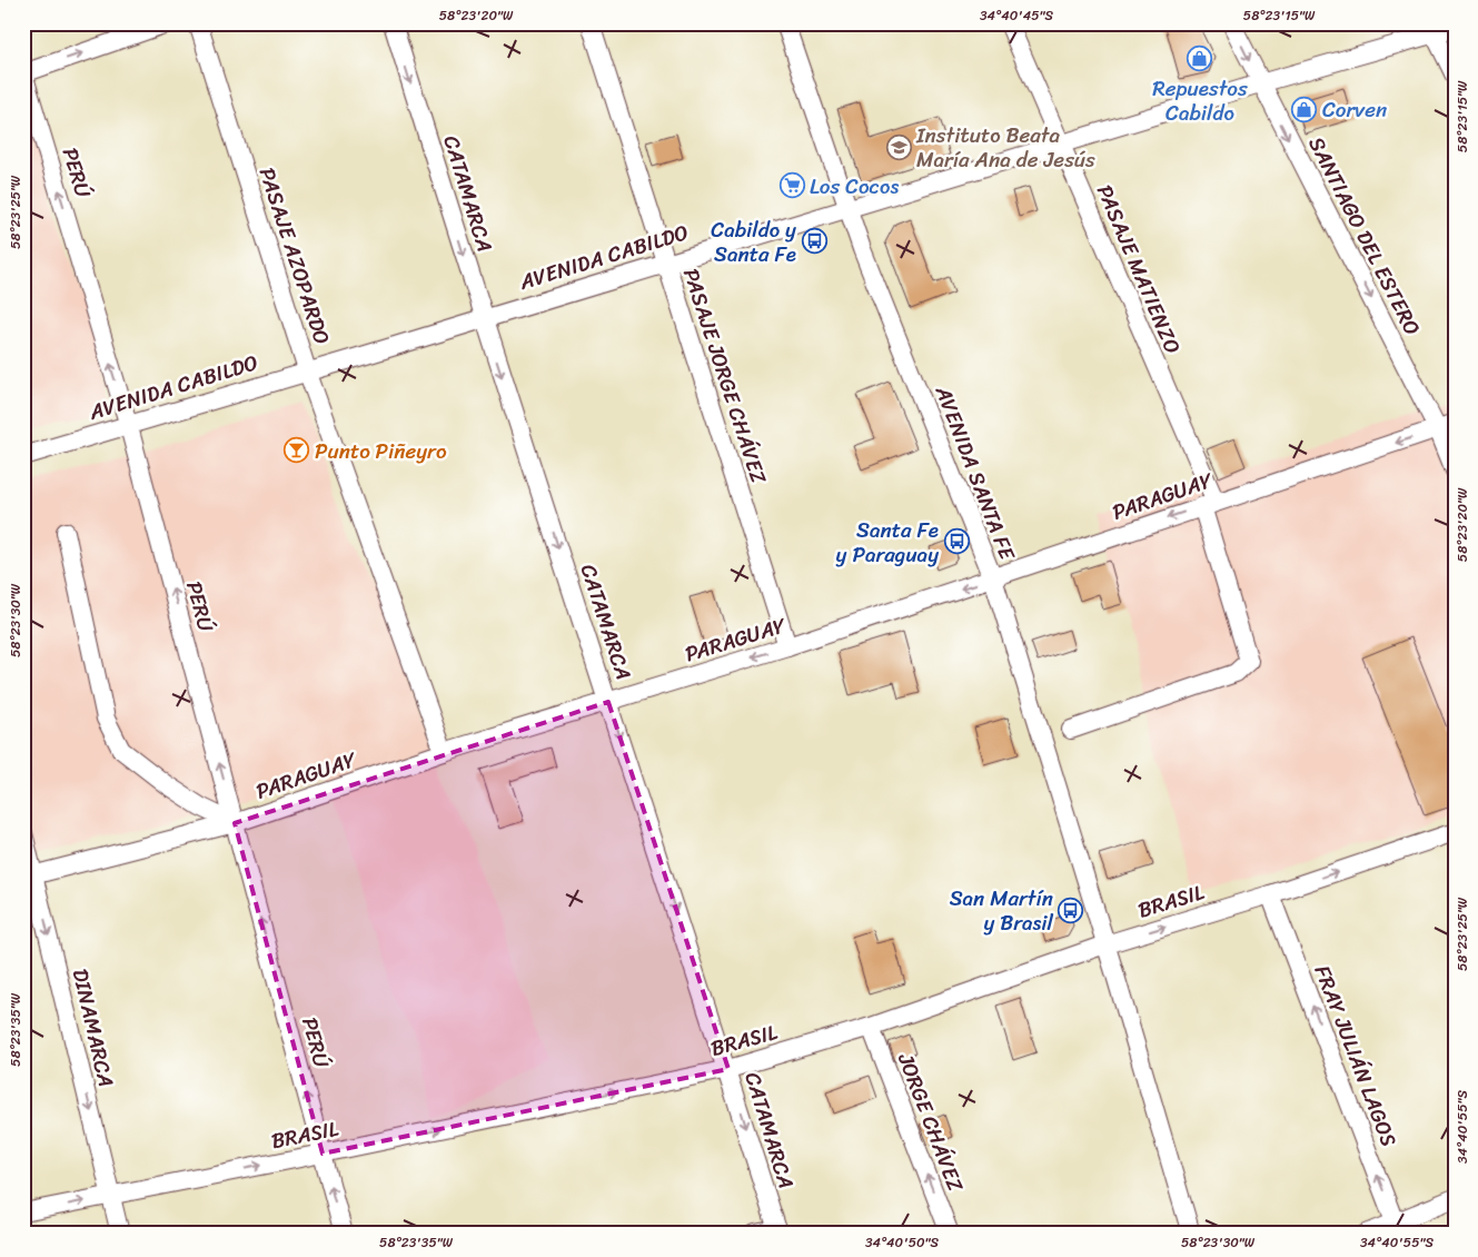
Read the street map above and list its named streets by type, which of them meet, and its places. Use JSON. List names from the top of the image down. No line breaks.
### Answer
{"streets":{"street":["PERÚ","CATAMARCA","SANTIAGO DEL ESTERO","PASAJE AZOPARDO","AVENIDA CABILDO","PASAJE MATIENZO","PASAJE JORGE CHÁVEZ","AVENIDA SANTA FE","PARAGUAY","BRASIL","DINAMARCA","FRAY JULIÁN LAGOS","JORGE CHÁVEZ"]},"crossings":[["PERÚ","AVENIDA CABILDO"],["PERÚ","PARAGUAY"],["PERÚ","BRASIL"],["CATAMARCA","AVENIDA CABILDO"],["CATAMARCA","PARAGUAY"],["CATAMARCA","BRASIL"],["SANTIAGO DEL ESTERO","AVENIDA CABILDO"],["SANTIAGO DEL ESTERO","PARAGUAY"],["PASAJE AZOPARDO","AVENIDA CABILDO"],["PASAJE AZOPARDO","PARAGUAY"],["AVENIDA CABILDO","PASAJE MATIENZO"],["AVENIDA CABILDO","PASAJE JORGE CHÁVEZ"],["AVENIDA CABILDO","AVENIDA SANTA FE"],["PASAJE MATIENZO","PARAGUAY"],["PASAJE JORGE CHÁVEZ","PARAGUAY"],["AVENIDA SANTA FE","PARAGUAY"],["AVENIDA SANTA FE","BRASIL"],["PARAGUAY","DINAMARCA"],["BRASIL","DINAMARCA"],["BRASIL","FRAY JULIÁN LAGOS"],["BRASIL","JORGE CHÁVEZ"]],"one_way":["CATAMARCA","SANTIAGO DEL ESTERO","PARAGUAY","BRASIL","DINAMARCA","FRAY JULIÁN LAGOS","JORGE CHÁVEZ"],"places":{"shop":["Repuestos Cabildo","Corven"],"school or university":["Instituto Beata María Ana de Jesús"],"supermarket":["Los Cocos"],"bus stop":["Cabildo y Santa Fe","Santa Fe y Paraguay","San Martín y Brasil"],"bar":["Punto Piñeyro"]},"coordinates":["58°23'20\"W","34°40'45\"S","58°23'15\"W","58°23'25\"W","58°23'30\"W","58°23'35\"W","34°40'55\"S","34°40'50\"S"]}
